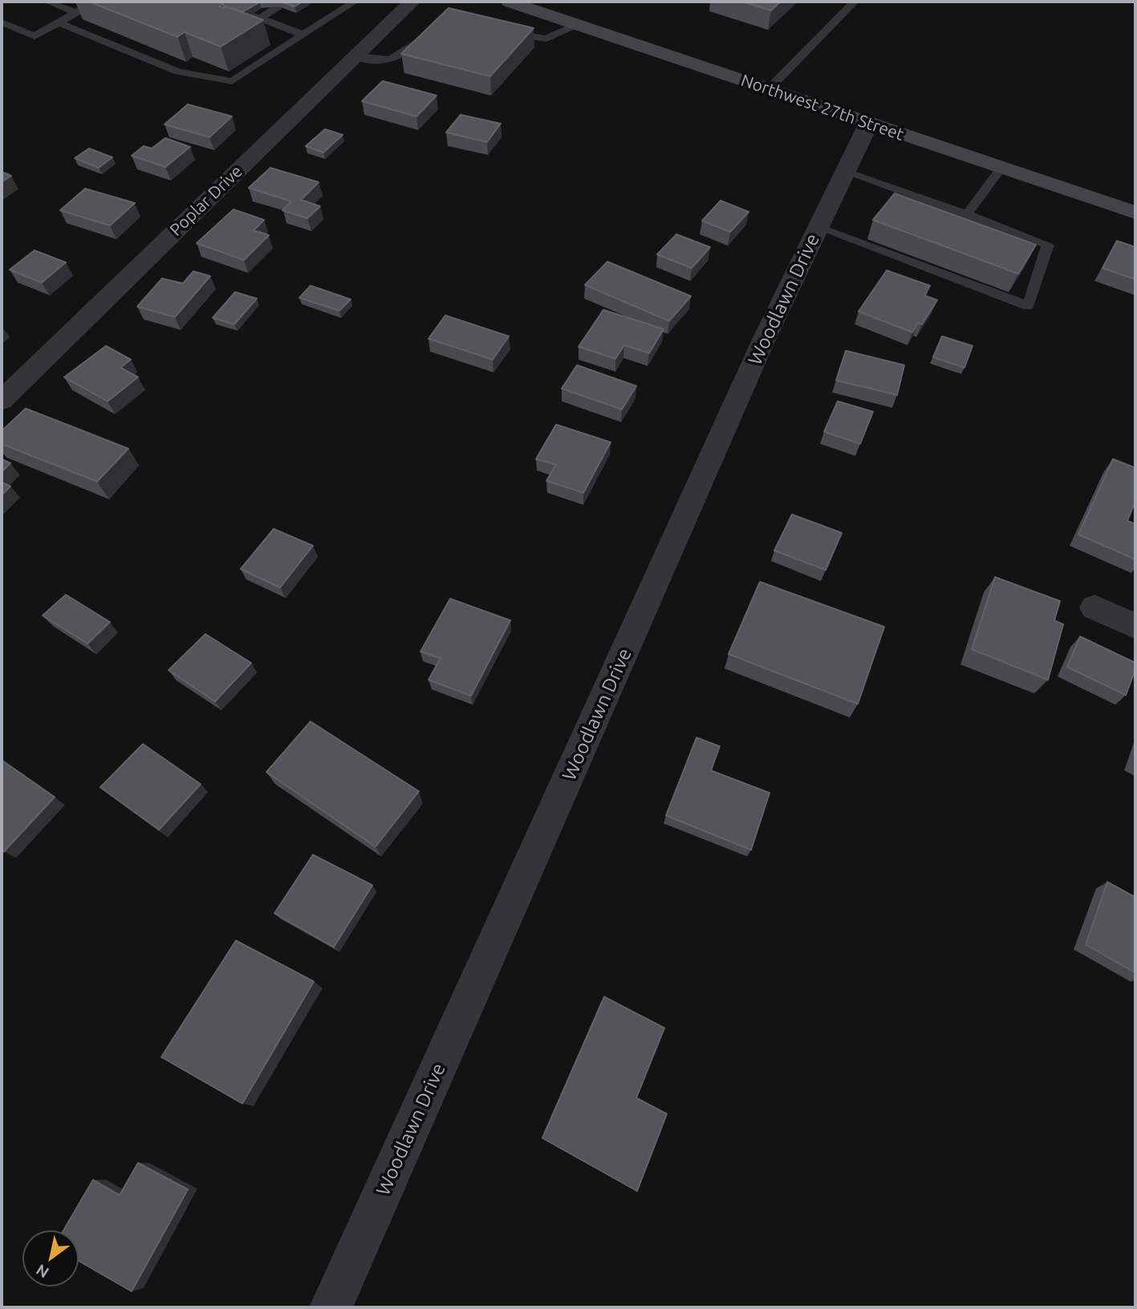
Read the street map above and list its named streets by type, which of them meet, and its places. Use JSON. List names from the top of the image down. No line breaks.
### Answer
{"streets":{"main road":["Northwest 27th Street"],"street":["Poplar Drive","Woodlawn Drive"]},"crossings":[["Northwest 27th Street","Woodlawn Drive"]],"north":"bottom left"}
